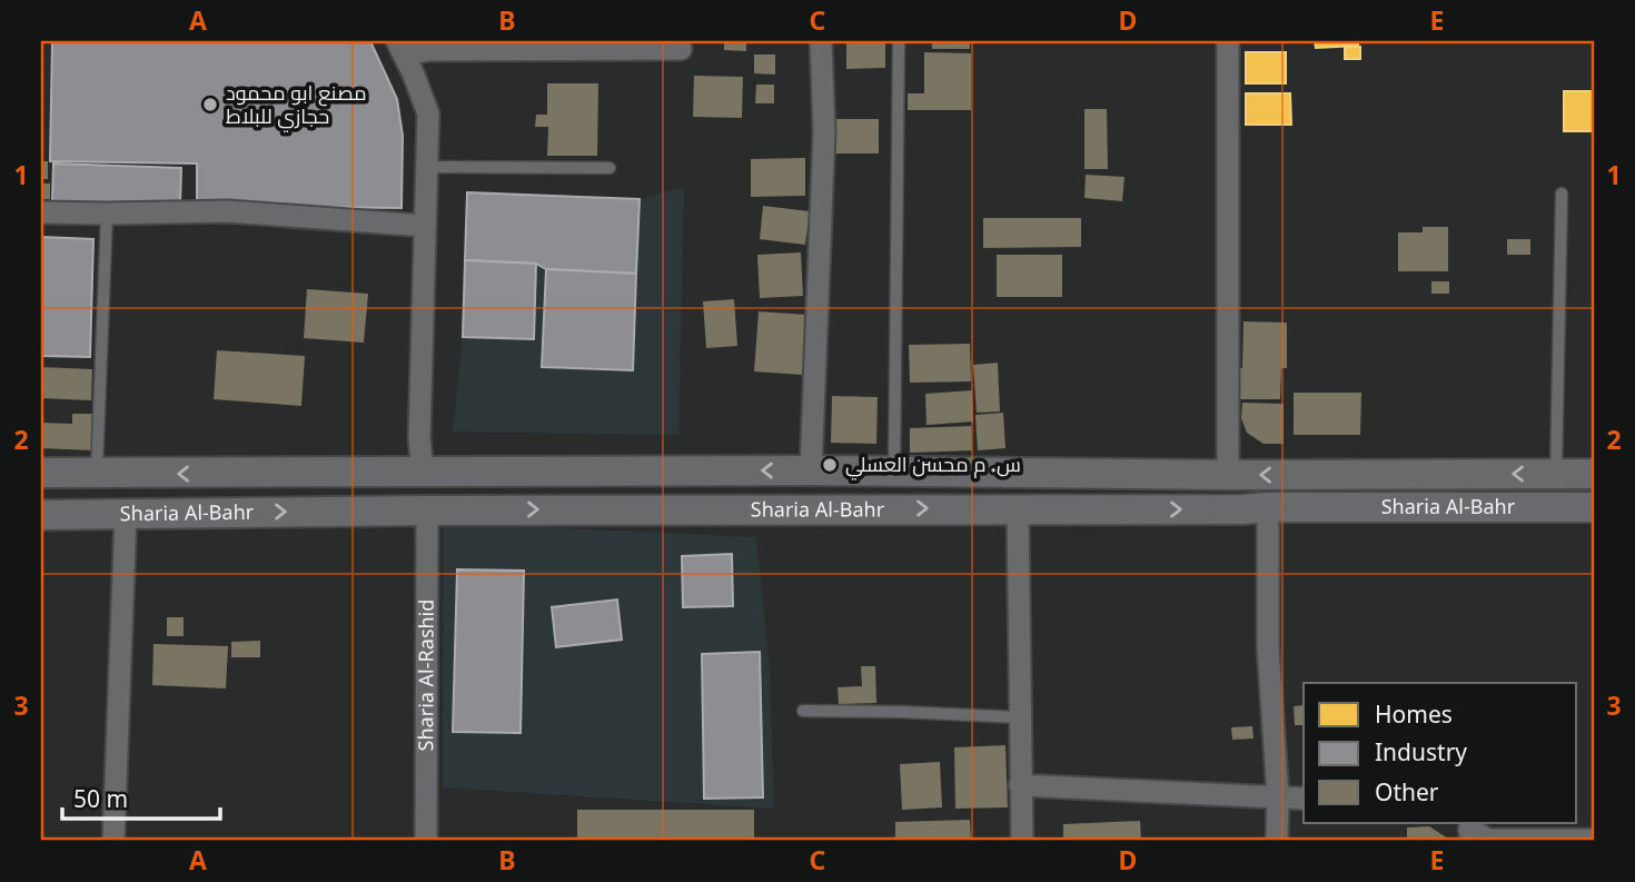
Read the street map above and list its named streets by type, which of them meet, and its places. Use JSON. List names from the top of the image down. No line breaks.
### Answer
{"streets":{"main road":["Sharia Al-Bahr"],"street":["Sharia Al-Rashid"]},"crossings":[["Sharia Al-Bahr","Sharia Al-Rashid"]],"places":["مصنع ابو محمود حجازي للبلاط","س. م محسن العسلي"],"legend":["Homes","Industry","Other"],"scale_bar":"50 m","grid":{"columns":["A","B","C","D","E"],"rows":["1","2","3"]}}
